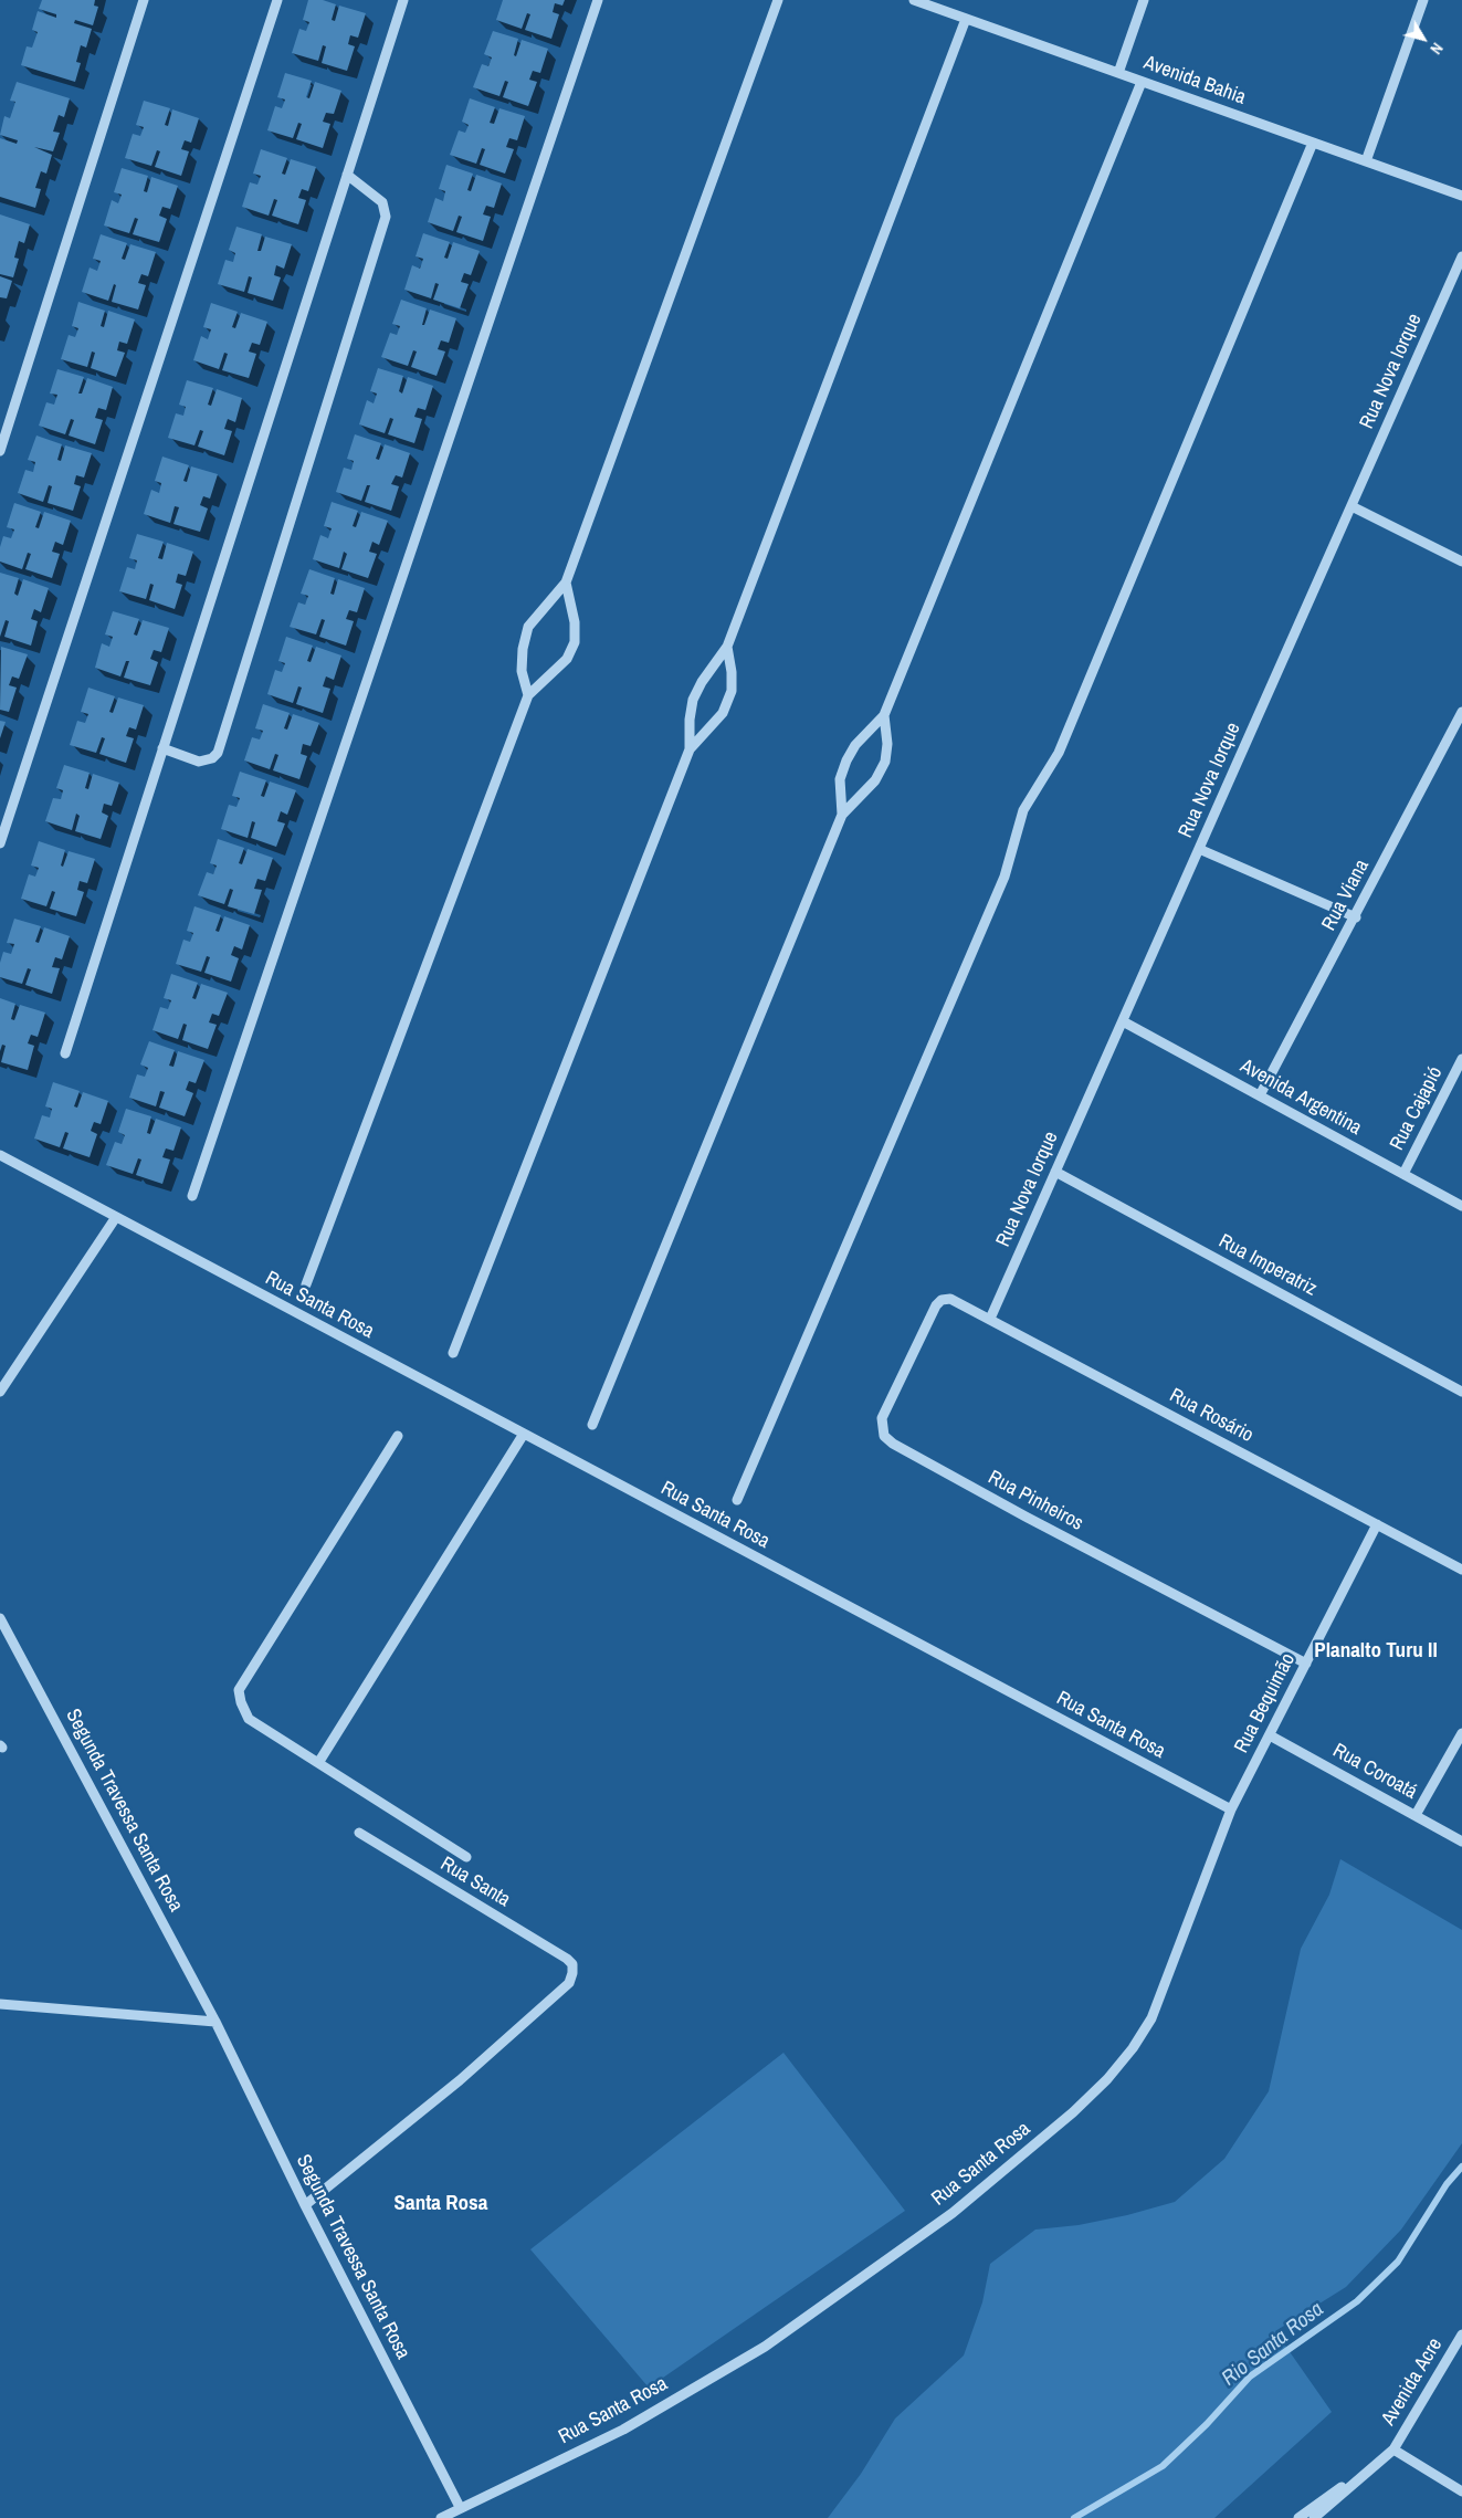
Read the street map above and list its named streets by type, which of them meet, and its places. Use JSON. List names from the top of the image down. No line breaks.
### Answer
{"streets":{"street":["Avenida Bahia","Rua Nova Iorque","Rua Viana","Avenida Argentina","Rua Cajapió","Rua Imperatriz","Rua Santa Rosa","Rua Rosário","Rua Pinheiros","Rua Bequimão","Rua Coroatá","Segunda Travessa Santa Rosa","Rua Santa","Avenida Acre"]},"crossings":[["Rua Nova Iorque","Avenida Argentina"],["Rua Nova Iorque","Rua Imperatriz"],["Rua Nova Iorque","Rua Rosário"],["Rua Viana","Avenida Argentina"],["Avenida Argentina","Rua Cajapió"],["Rua Santa Rosa","Rua Bequimão"],["Rua Santa Rosa","Segunda Travessa Santa Rosa"],["Rua Rosário","Rua Pinheiros"],["Rua Rosário","Rua Bequimão"],["Rua Pinheiros","Rua Bequimão"],["Rua Bequimão","Rua Coroatá"],["Segunda Travessa Santa Rosa","Rua Santa"]],"districts":["Planalto Turu II","Santa Rosa"],"water":["Rio Santa Rosa"],"north":"bottom right"}
